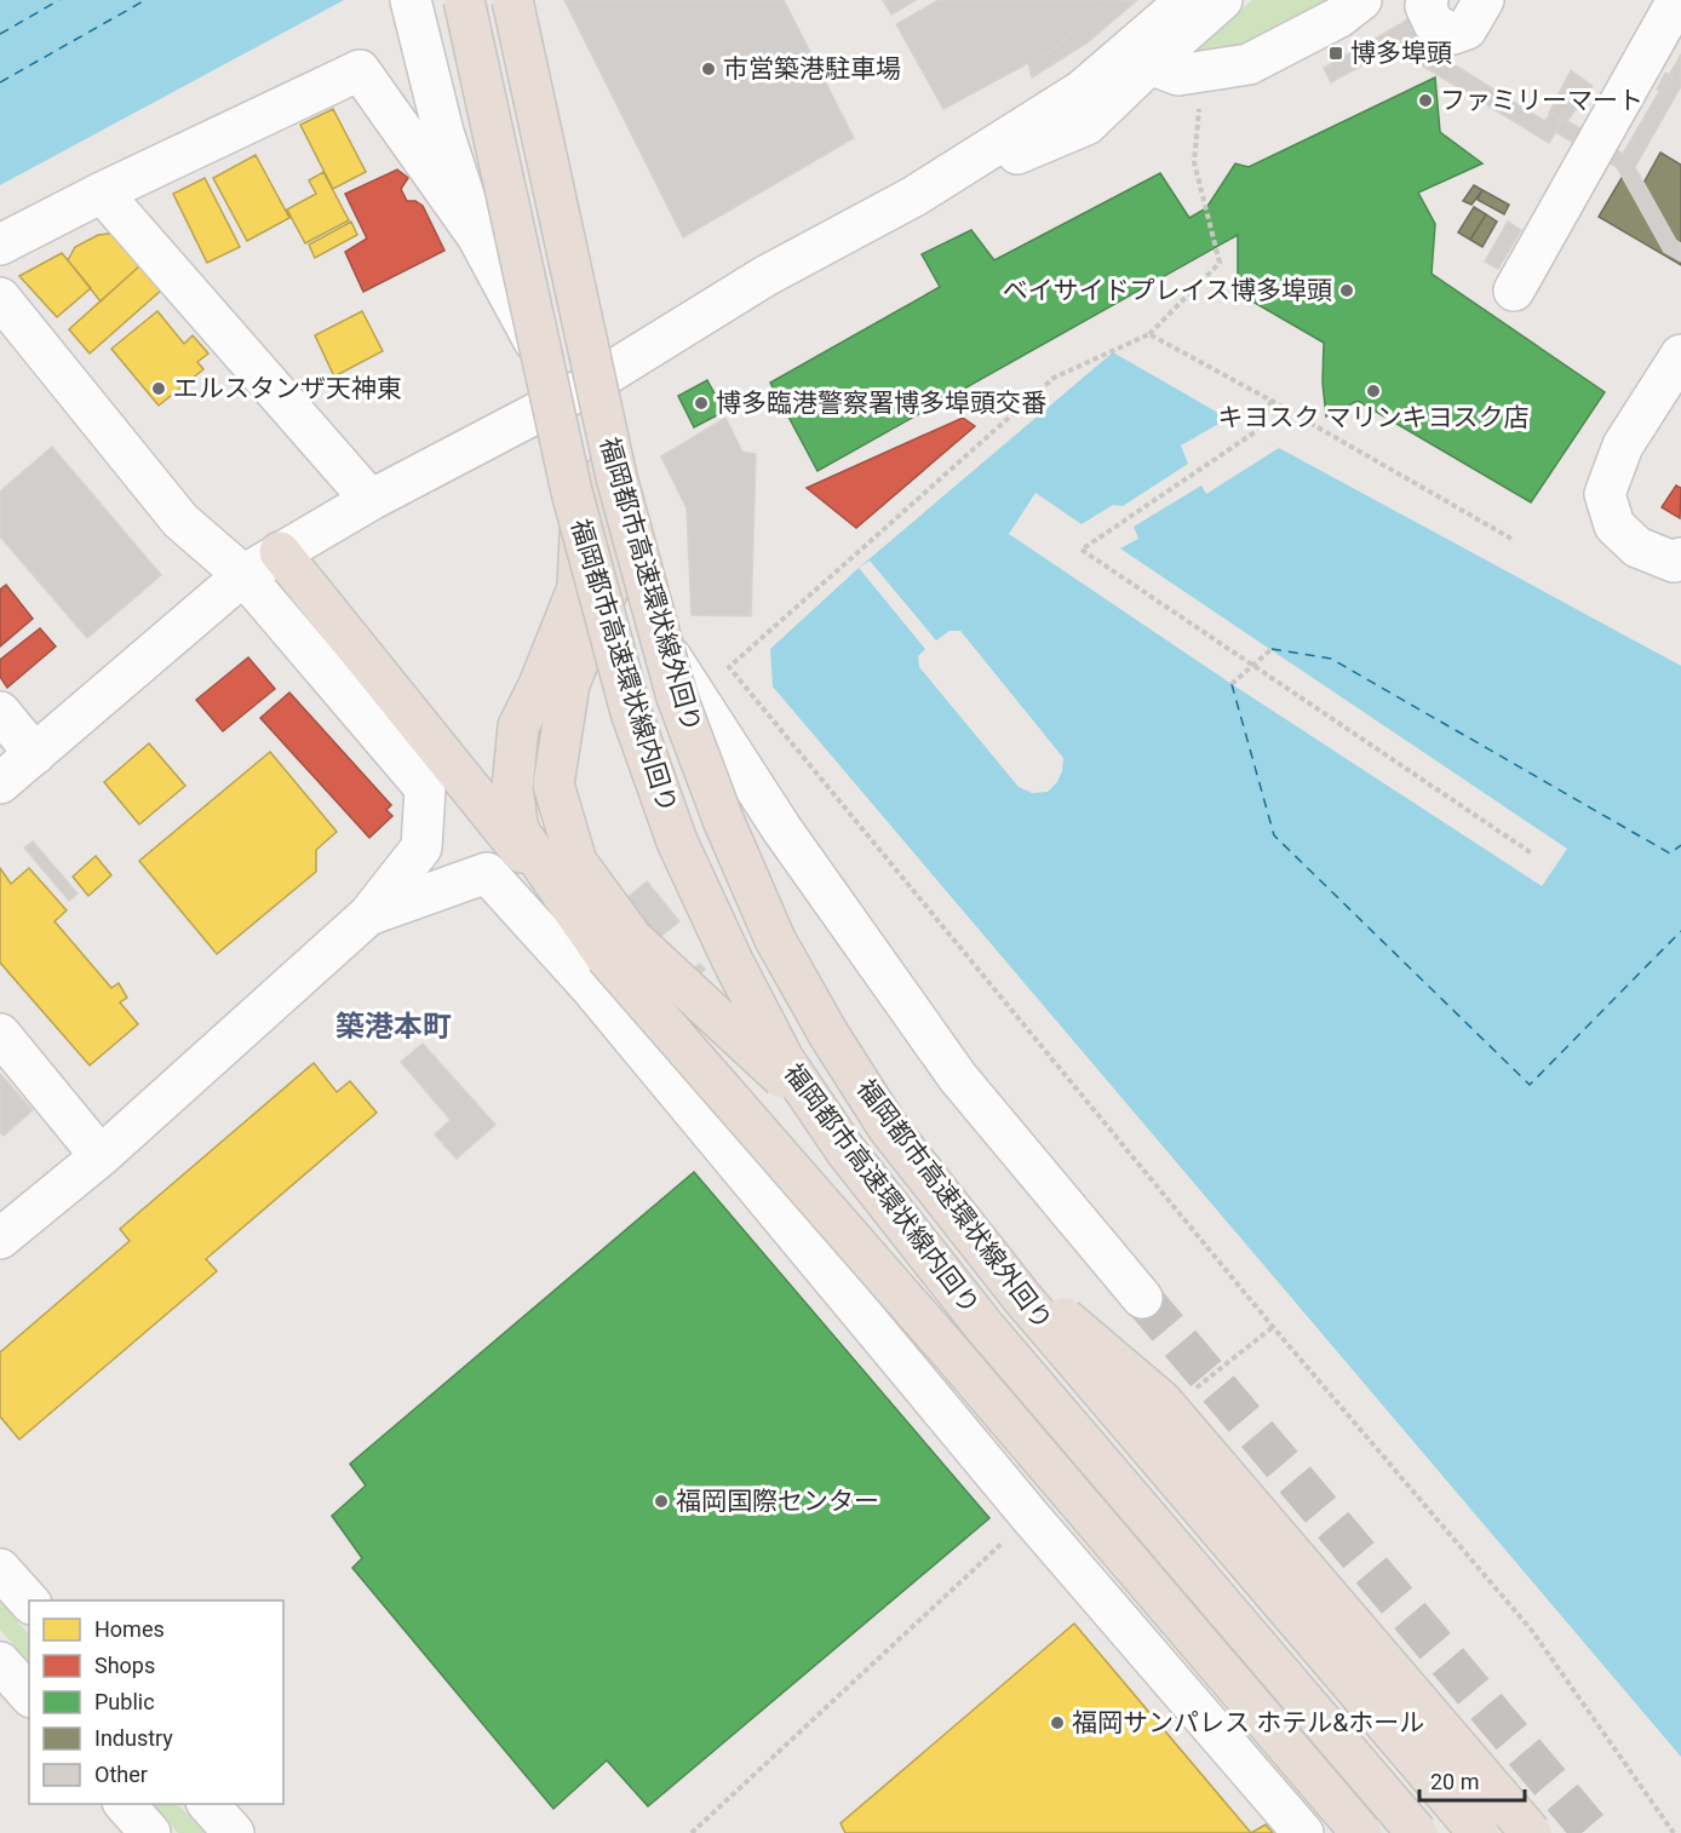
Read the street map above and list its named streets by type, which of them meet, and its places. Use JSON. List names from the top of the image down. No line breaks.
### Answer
{"streets":{"highway":["福岡都市高速環状線外回り","福岡都市高速環状線内回り"]},"districts":["築港本町"],"places":{"transit":["博多埠頭"],"other":["市営築港駐車場","ファミリーマート","ベイサイドプレイス博多埠頭","エルスタンザ天神東","キヨスク マリンキヨスク店","博多臨港警察署博多埠頭交番","福岡国際センター","福岡サンパレス ホテル&ホール"]},"legend":["Homes","Shops","Public","Industry","Other"],"scale_bar":"20 m"}
